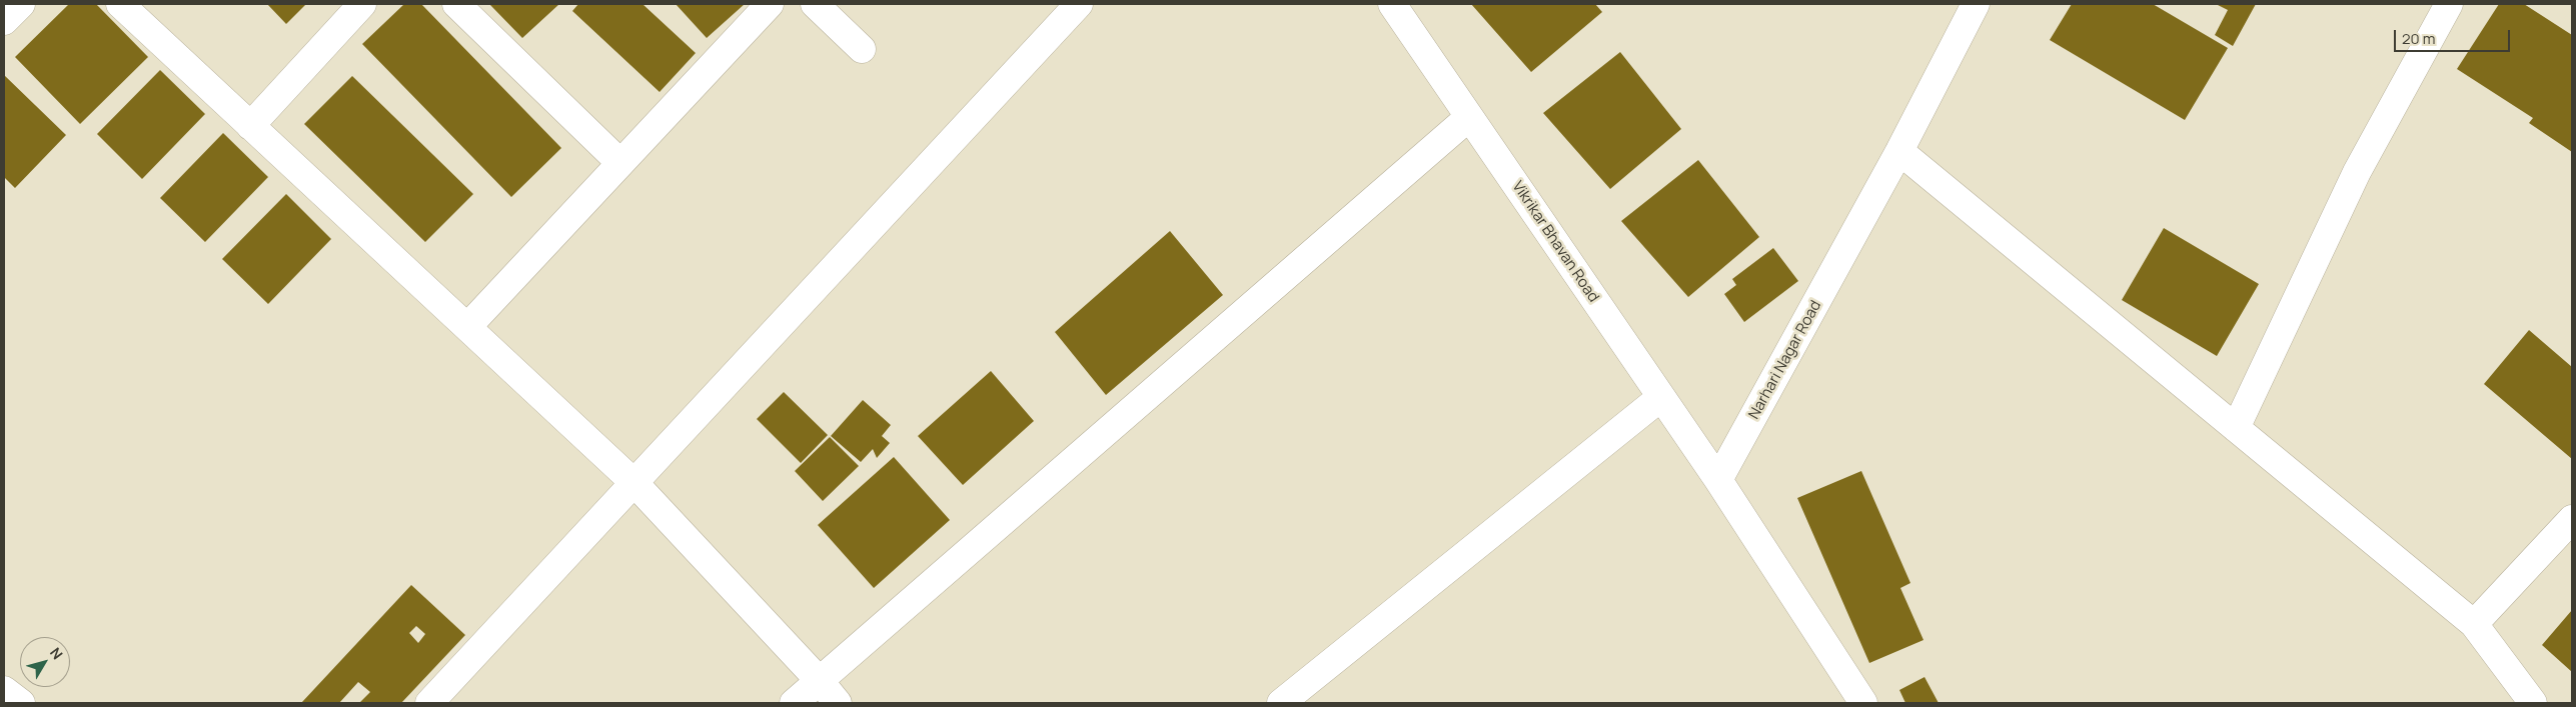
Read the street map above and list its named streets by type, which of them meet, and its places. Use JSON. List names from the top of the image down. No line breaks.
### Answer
{"streets":{"street":["Vikrikar Bhavan Road","Narhari Nagar Road"]},"crossings":[["Vikrikar Bhavan Road","Narhari Nagar Road"]],"scale_bar":"20 m","north":"top right"}
